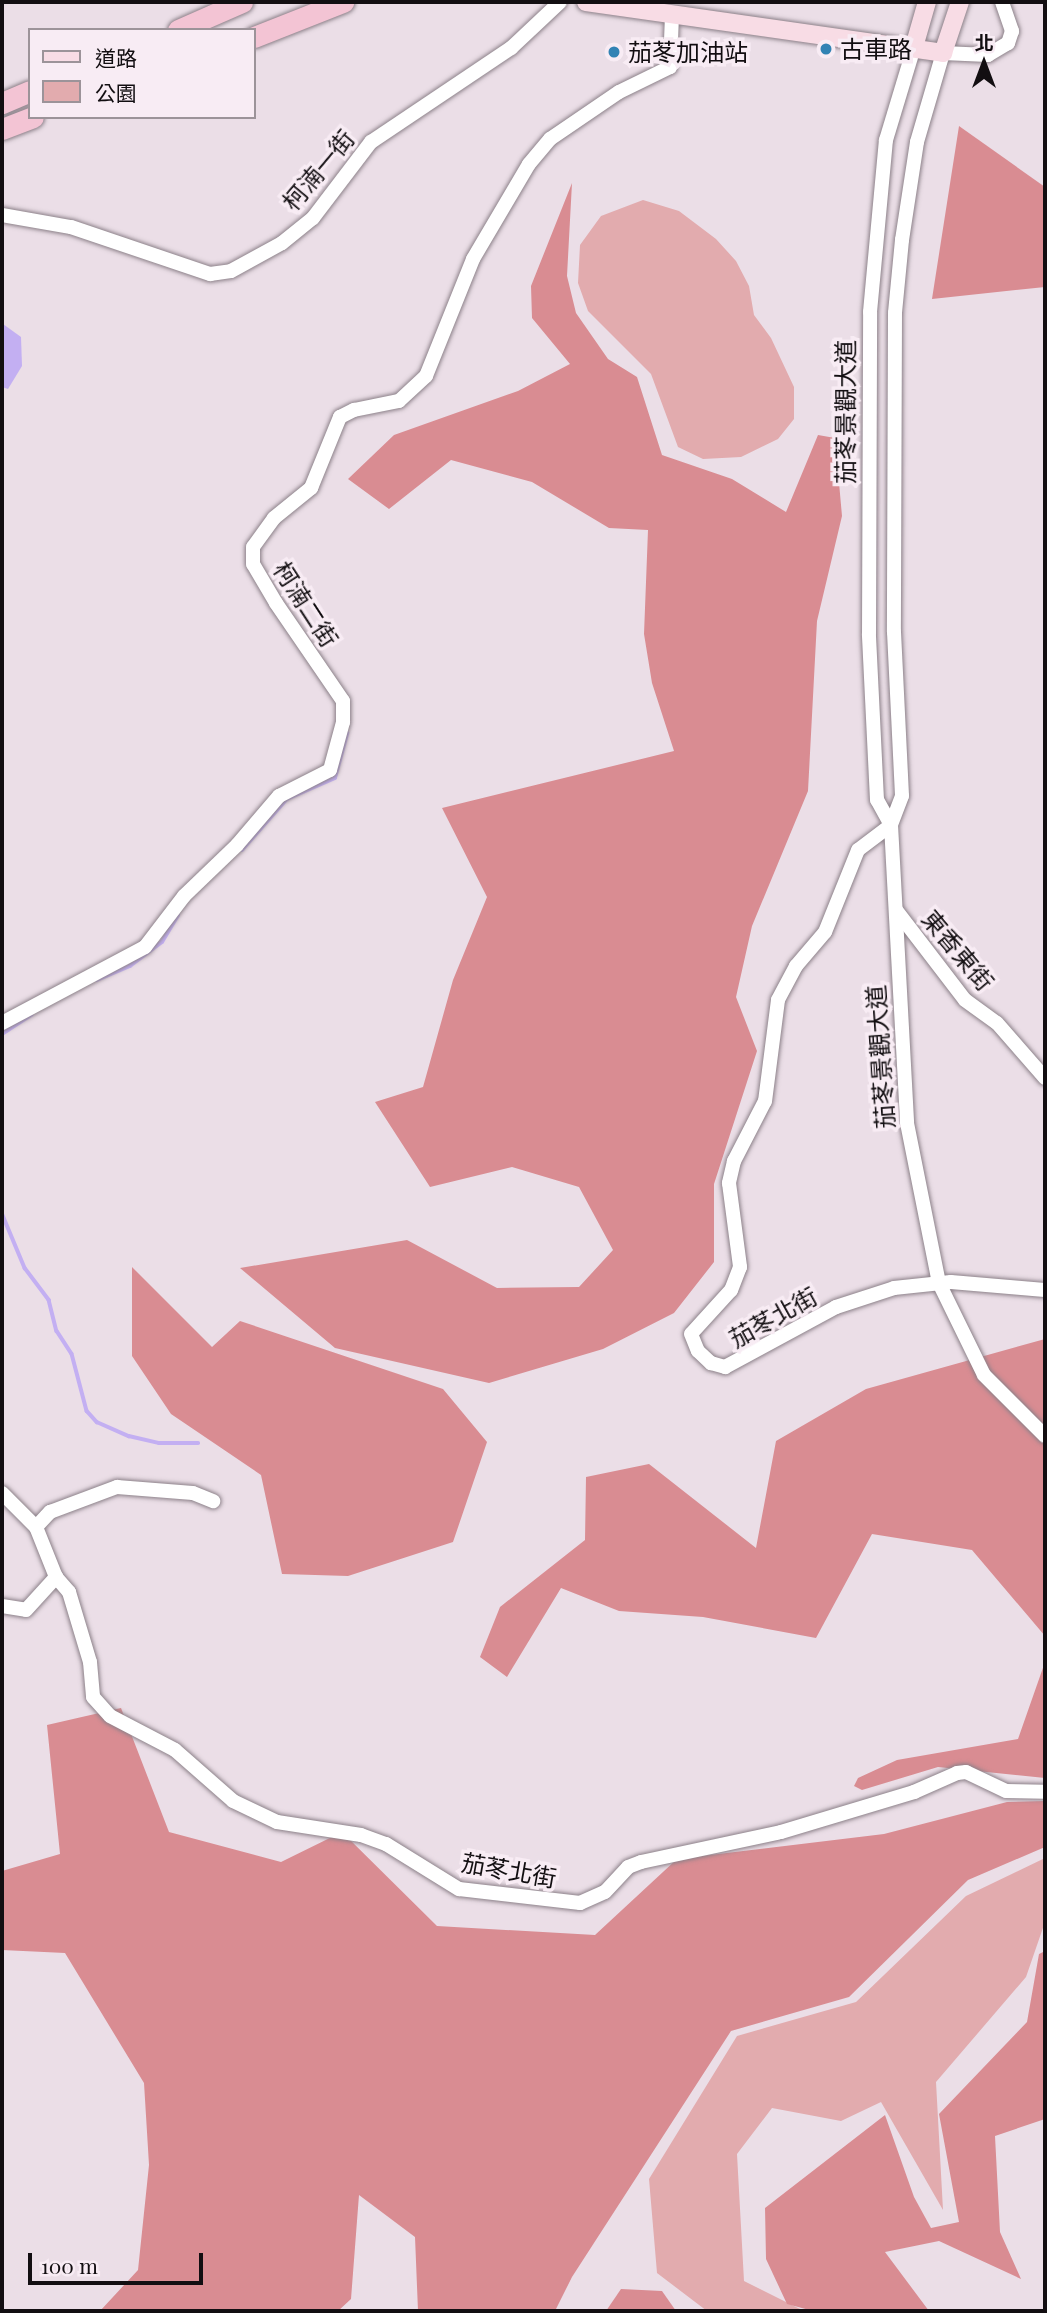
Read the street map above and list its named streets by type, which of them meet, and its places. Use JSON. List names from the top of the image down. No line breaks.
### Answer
{"streets":{"main road":["茄苳景觀大道"],"street":["柯湳一街","柯湳二街","東香東街","茄苳北街"]},"crossings":[["茄苳景觀大道","東香東街"],["茄苳景觀大道","茄苳北街"]],"places":["古車路","茄苳加油站"],"legend":["道路","公園"],"scale_bar":"100 m","north":"top"}
